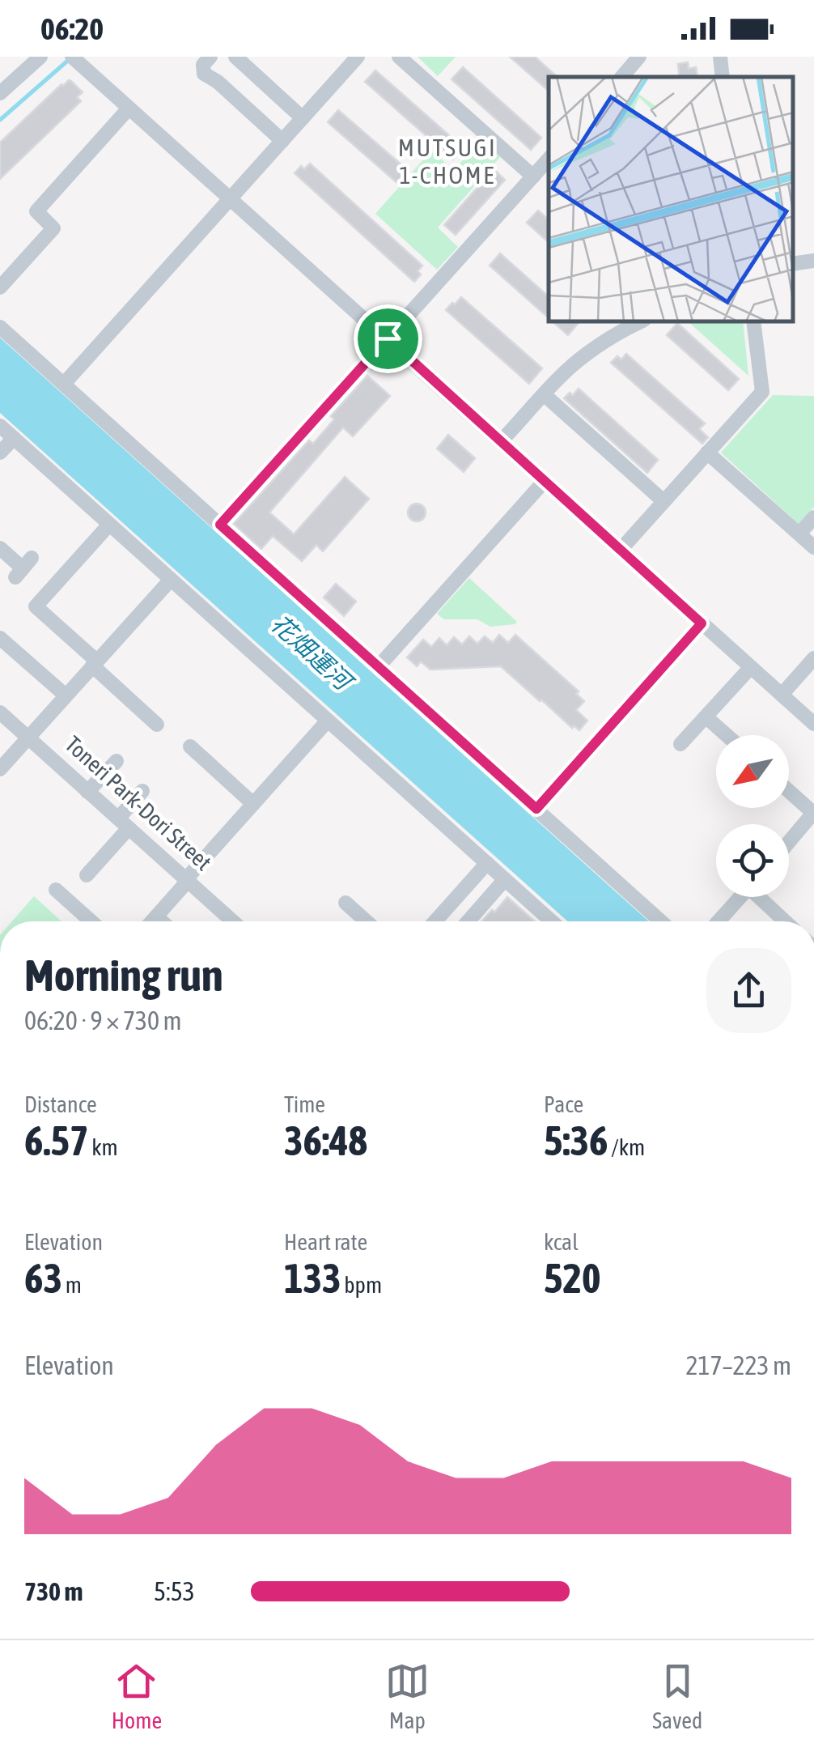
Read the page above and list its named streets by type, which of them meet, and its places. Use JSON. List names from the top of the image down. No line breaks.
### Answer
{"streets":{"street":["Toneri Park-Dori Street"]},"districts":["MUTSUGI 1-CHOME"],"water":["花畑運河"],"north":"bottom left","page":{"status":"06:20","heading":["Morning run","06:20 · 9 × 730 m"],"stats":[["Distance","6.57 km"],["Time","36:48"],["Pace","5:36 /km"],["Elevation","63 m"],["Heart rate","133 bpm"],["kcal","520"]],"chart":["Elevation","217–223 m"],"list":[{"name":"730 m","note":"5:53"}],"tabs":["Home","Map","Saved"]}}
